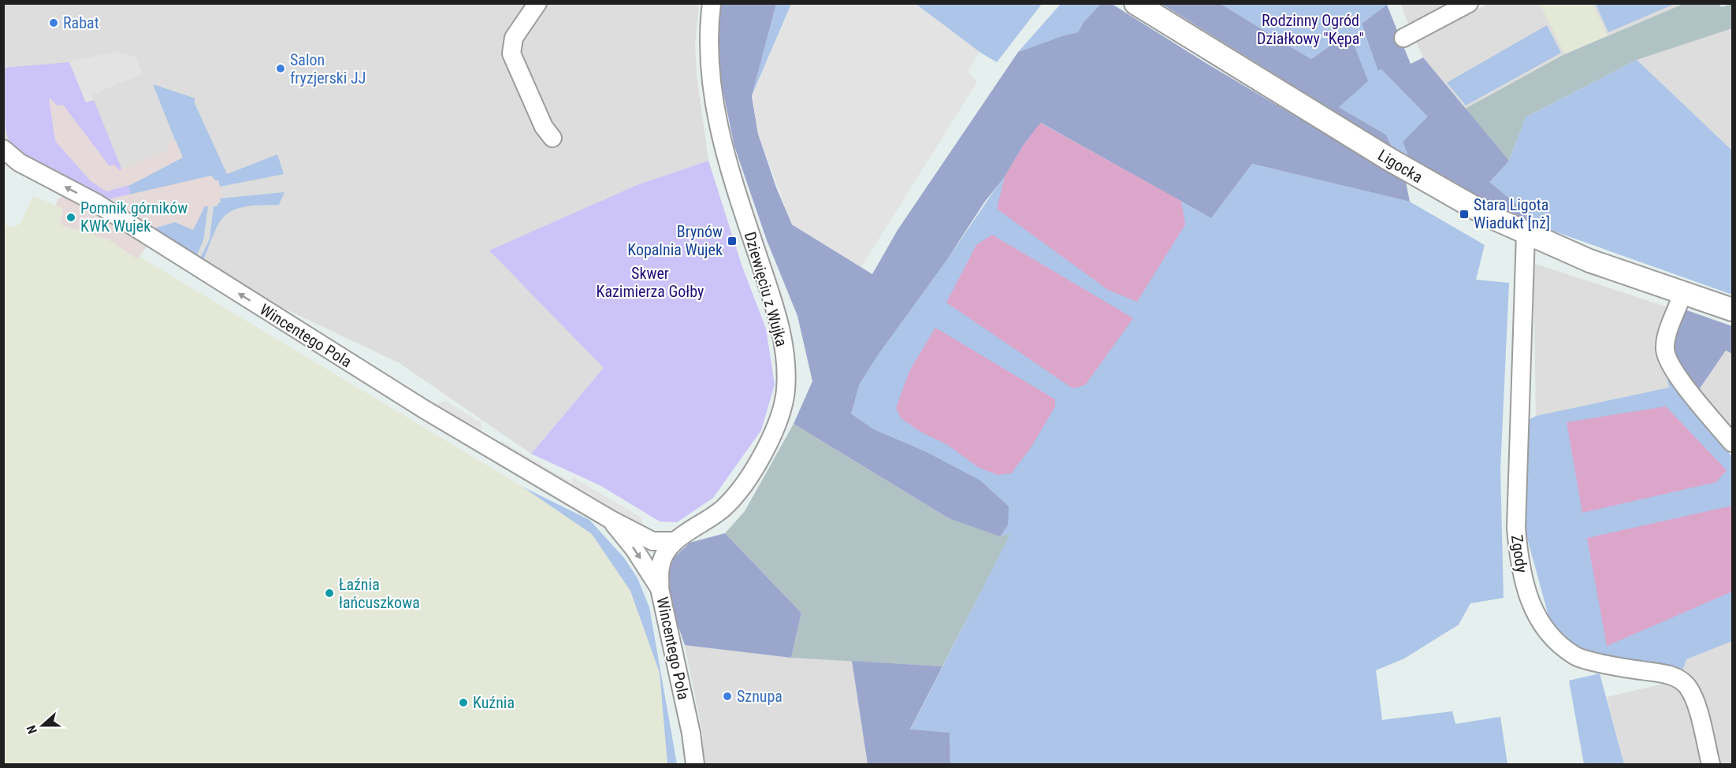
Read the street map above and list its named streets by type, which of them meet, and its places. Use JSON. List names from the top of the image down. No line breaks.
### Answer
{"streets":{"street":["Ligocka","Dziewięciu z Wujka","Wincentego Pola","Zgody"]},"crossings":[["Ligocka","Zgody"],["Dziewięciu z Wujka","Wincentego Pola"]],"parks":["Rodzinny Ogród Działkowy \"Kępa\"","Skwer Kazimierza Gołby"],"places":{"other":["Rabat","Salon fryzjerski JJ","Pomnik górników KWK Wujek","Łaźnia łańcuszkowa","Sznupa","Kuźnia"],"transit":["Stara Ligota Wiadukt [nż]","Brynów Kopalnia Wujek"]},"north":"left"}
